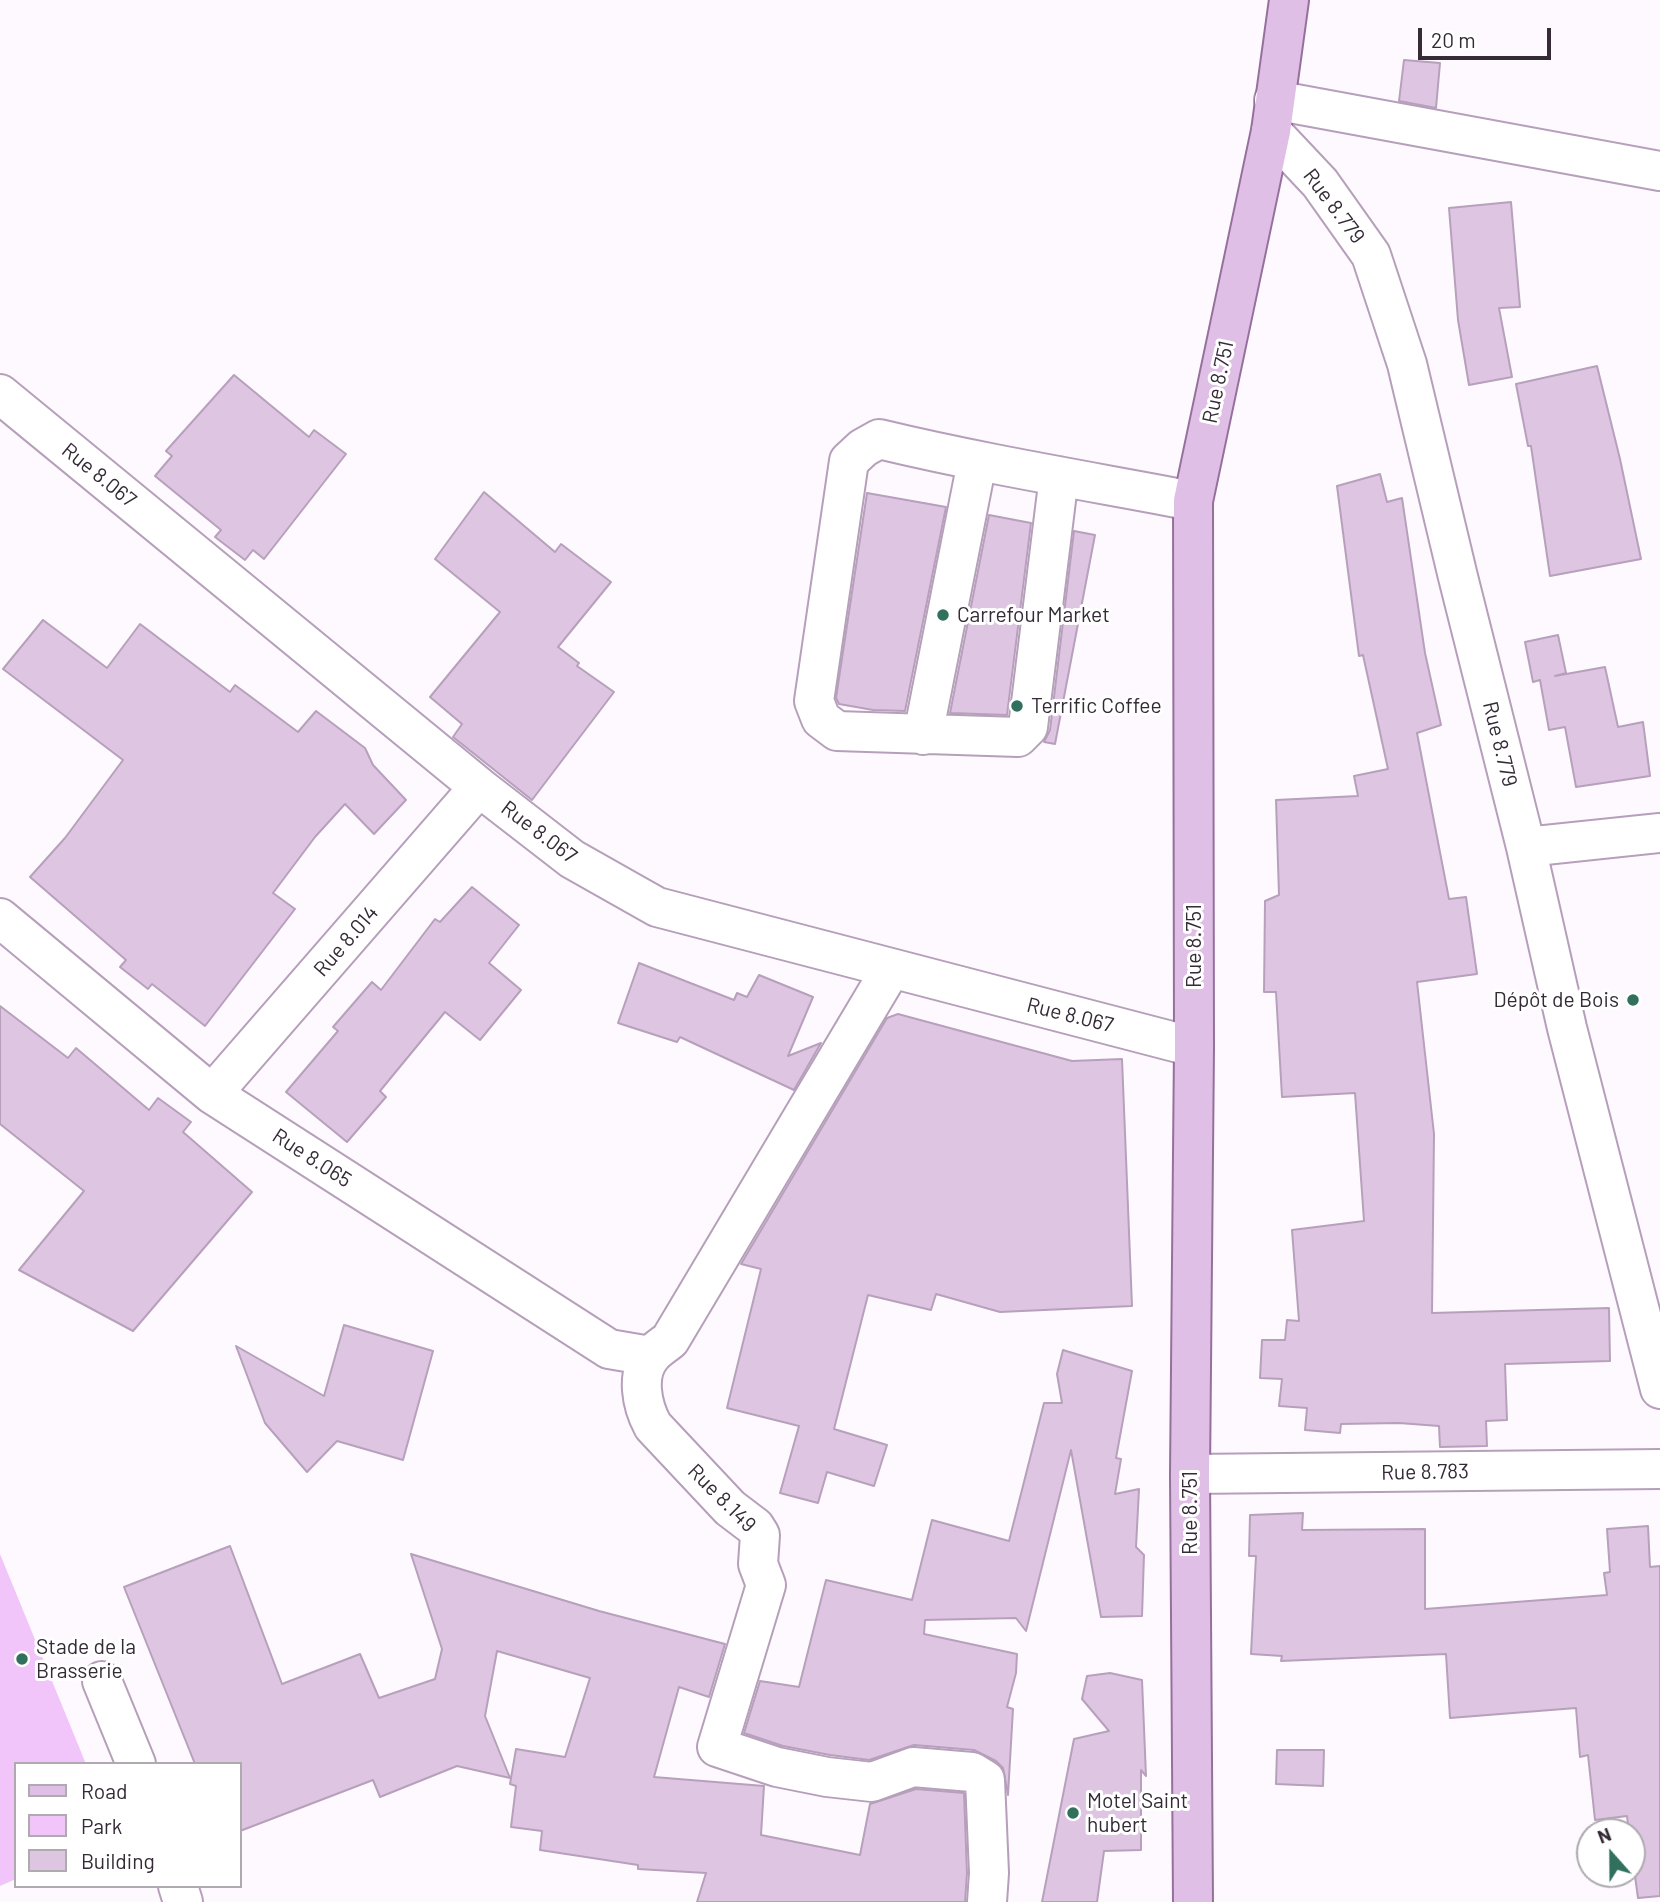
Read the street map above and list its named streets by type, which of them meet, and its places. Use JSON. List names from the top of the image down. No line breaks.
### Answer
{"streets":{"main road":["Rue 8.751"],"street":["Rue 8.779","Rue 8.067","Rue 8.014","Rue 8.065","Rue 8.783","Rue 8.149"]},"crossings":[["Rue 8.779","Rue 8.751"],["Rue 8.751","Rue 8.067"],["Rue 8.751","Rue 8.783"],["Rue 8.067","Rue 8.014"],["Rue 8.014","Rue 8.065"],["Rue 8.065","Rue 8.149"]],"places":["Carrefour Market","Terrific Coffee","Dépôt de Bois","Stade de la Brasserie","Motel Saint hubert"],"legend":["Road","Park","Building"],"scale_bar":"20 m","north":"top"}
